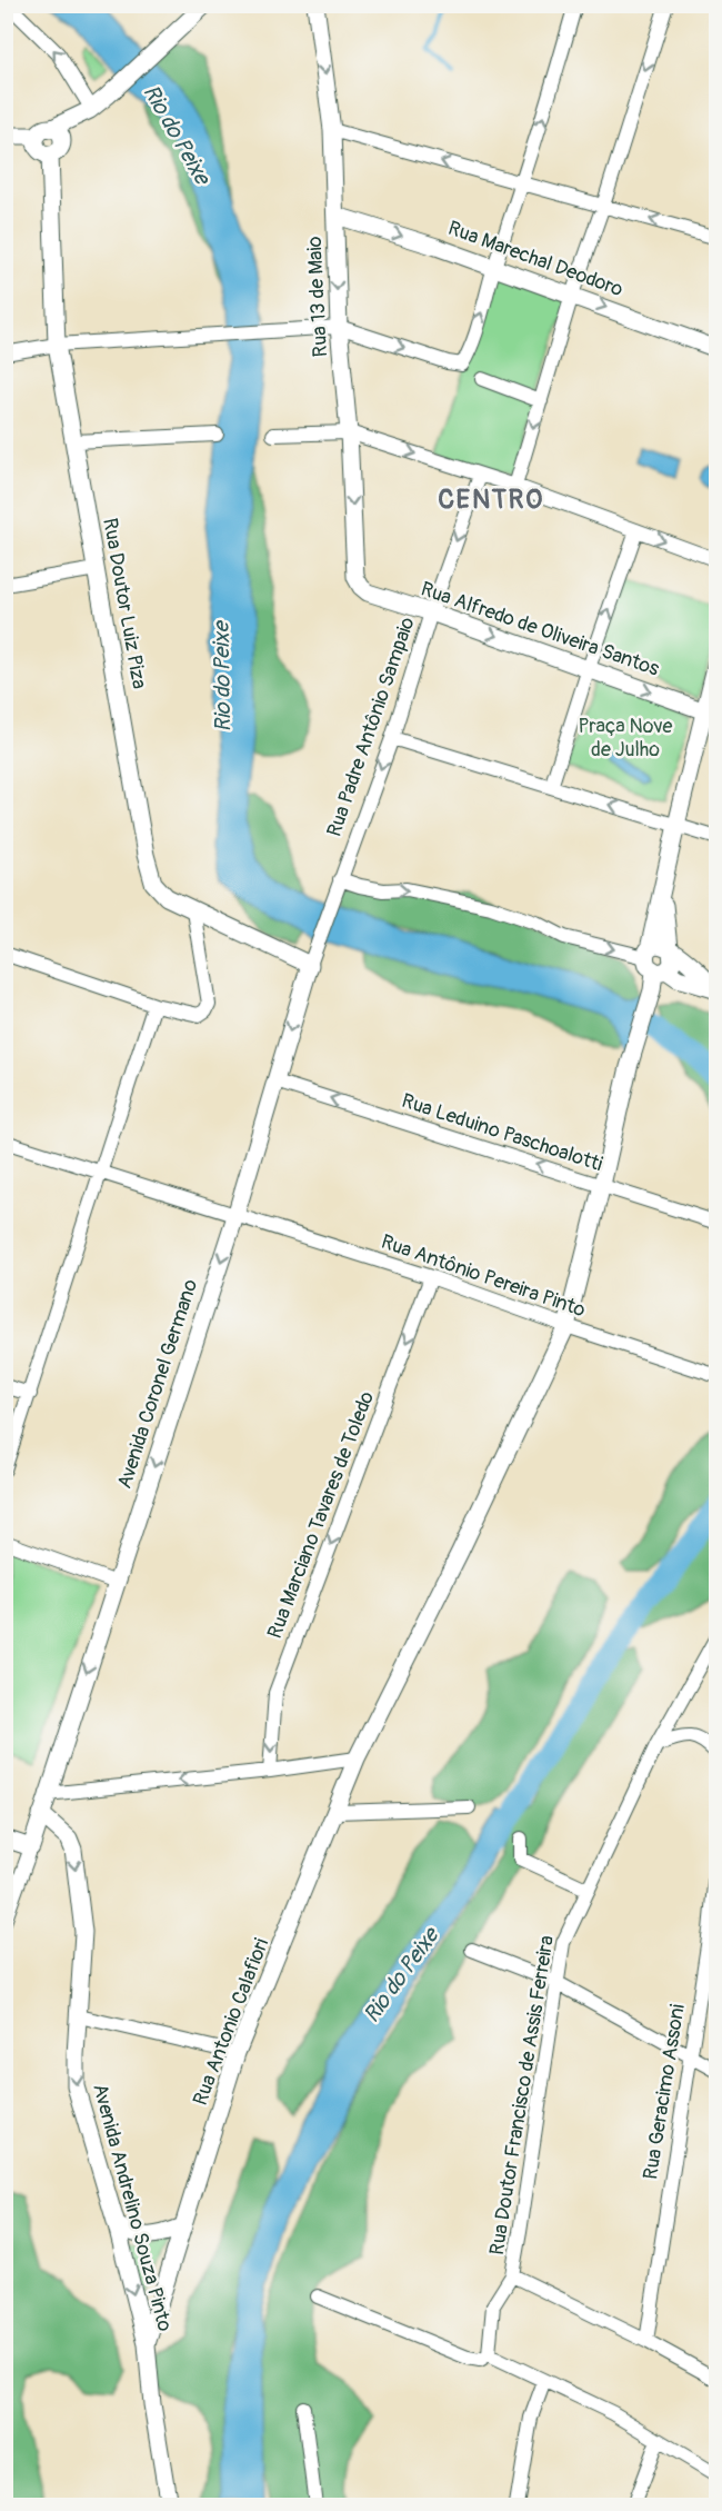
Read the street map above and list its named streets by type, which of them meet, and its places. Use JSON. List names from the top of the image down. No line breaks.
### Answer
{"streets":{"street":["Rua Marechal Deodoro","Rua 13 de Maio","Rua Doutor Luiz Piza","Rua Alfredo de Oliveira Santos","Rua Padre Antônio Sampaio","Rua Leduino Paschoalotti","Rua Antônio Pereira Pinto","Avenida Coronel Germano","Rua Marciano Tavares de Toledo","Rua Antonio Calafiori","Rua Geracimo Assoni","Rua Doutor Francisco de Assis Ferreira","Avenida Andrelino Souza Pinto"]},"crossings":[["Rua Marechal Deodoro","Rua 13 de Maio"],["Rua 13 de Maio","Rua Alfredo de Oliveira Santos"],["Rua Doutor Luiz Piza","Rua Padre Antônio Sampaio"],["Rua Doutor Luiz Piza","Avenida Coronel Germano"],["Rua Alfredo de Oliveira Santos","Rua Padre Antônio Sampaio"],["Rua Padre Antônio Sampaio","Avenida Coronel Germano"],["Rua Leduino Paschoalotti","Avenida Coronel Germano"],["Rua Leduino Paschoalotti","Rua Antonio Calafiori"],["Rua Antônio Pereira Pinto","Avenida Coronel Germano"],["Rua Antônio Pereira Pinto","Rua Marciano Tavares de Toledo"],["Rua Antônio Pereira Pinto","Rua Antonio Calafiori"],["Avenida Coronel Germano","Avenida Andrelino Souza Pinto"],["Rua Antonio Calafiori","Avenida Andrelino Souza Pinto"],["Rua Geracimo Assoni","Rua Doutor Francisco de Assis Ferreira"]],"one_way":["Rua 13 de Maio","Rua Padre Antônio Sampaio","Rua Leduino Paschoalotti","Rua Marciano Tavares de Toledo","Avenida Andrelino Souza Pinto"],"districts":["CENTRO"],"water":["Rio do Peixe"],"parks":["Praça Nove de Julho"]}
